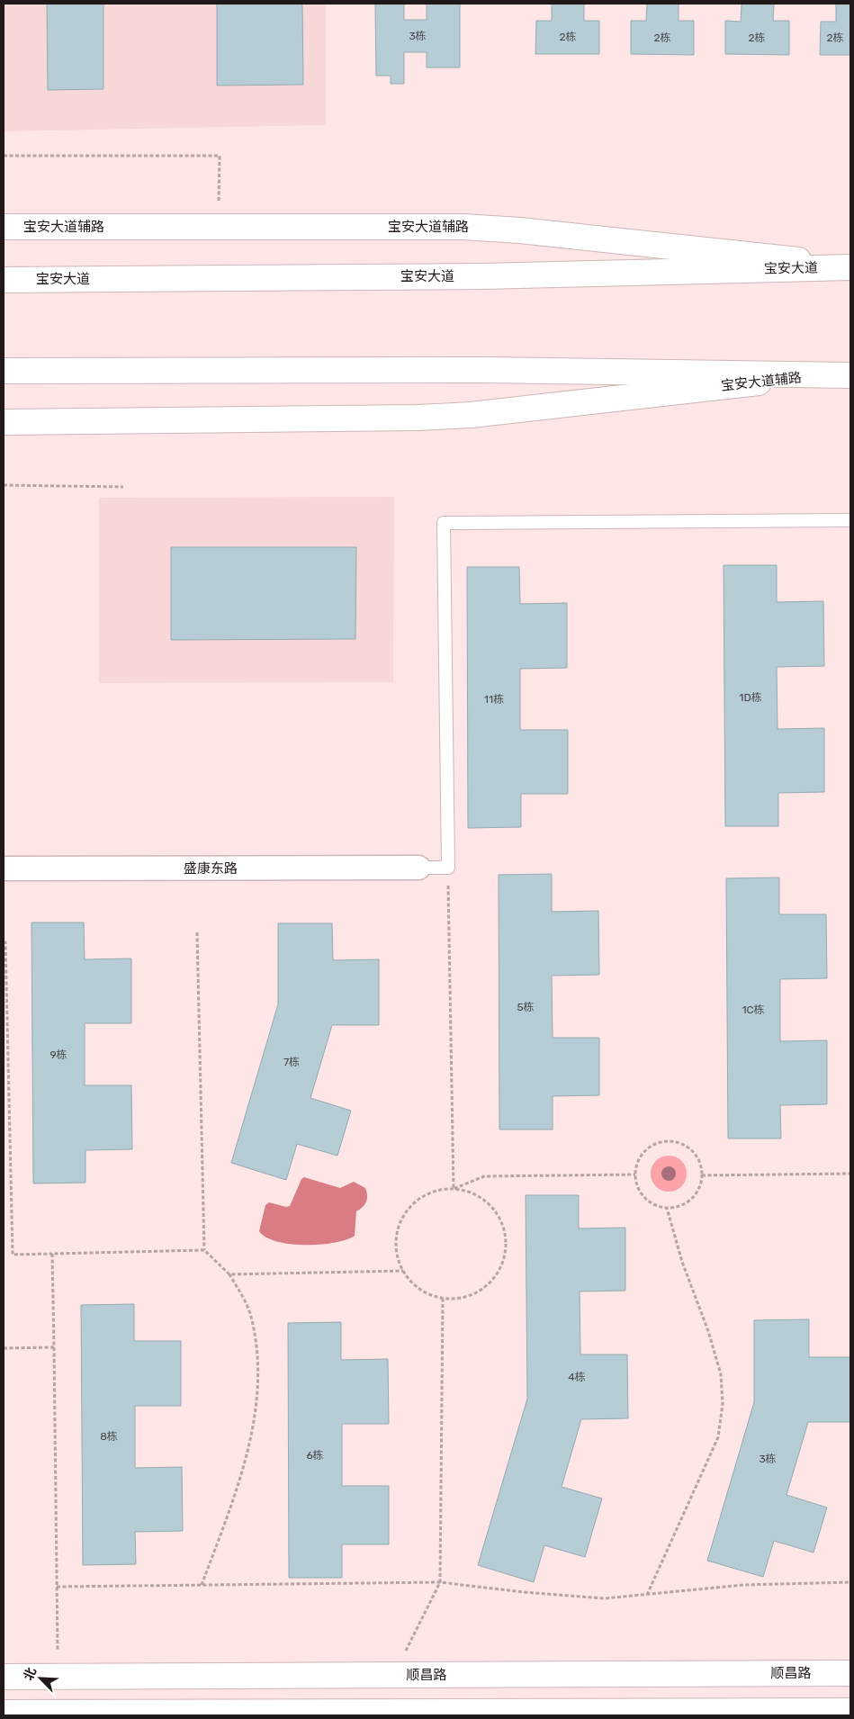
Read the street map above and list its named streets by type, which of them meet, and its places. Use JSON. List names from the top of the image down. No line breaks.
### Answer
{"streets":{"main road":["宝安大道辅路","宝安大道","顺昌路"],"street":["盛康东路"]},"crossings":[["宝安大道辅路","宝安大道"]],"house_numbers":["3栋","2栋","2栋","2栋","2栋","1D栋","11栋","5栋","1C栋","9栋","7栋","4栋","8栋","6栋","3栋"],"north":"top left"}
